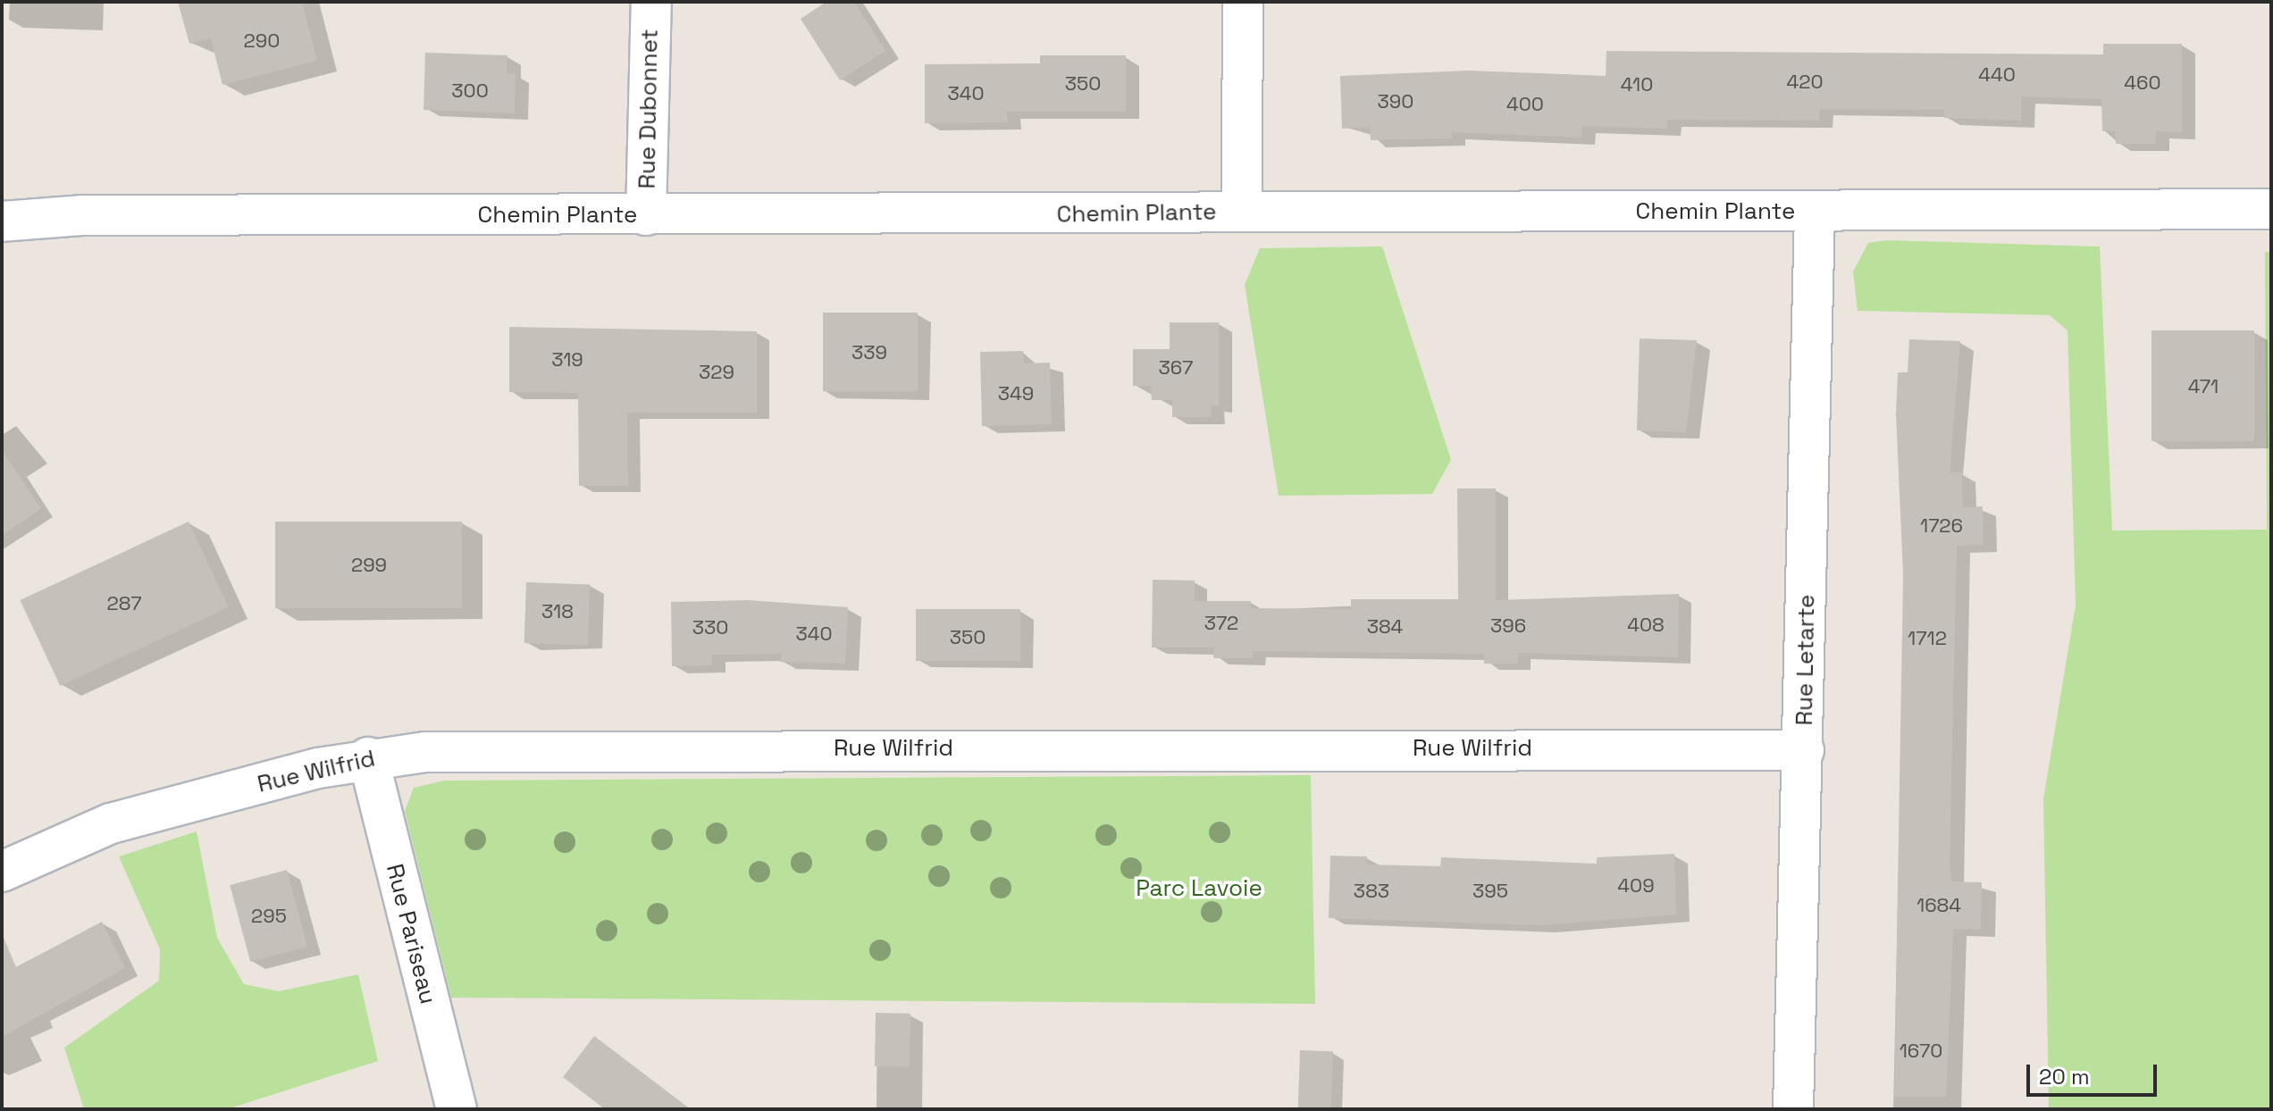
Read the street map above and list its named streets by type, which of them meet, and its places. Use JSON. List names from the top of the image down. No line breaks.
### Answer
{"streets":{"street":["Rue Dubonnet","Chemin Plante","Rue Letarte","Rue Wilfrid","Rue Pariseau"]},"crossings":[["Rue Dubonnet","Chemin Plante"],["Chemin Plante","Rue Letarte"],["Rue Letarte","Rue Wilfrid"],["Rue Wilfrid","Rue Pariseau"]],"parks":["Parc Lavoie"],"house_numbers":["290","440","420","460","350","410","300","340","390","400","339","319","367","329","471","349","1726","299","287","318","372","408","396","384","330","340","350","1712","409","383","395","1684","295","1670"],"scale_bar":"20 m"}
